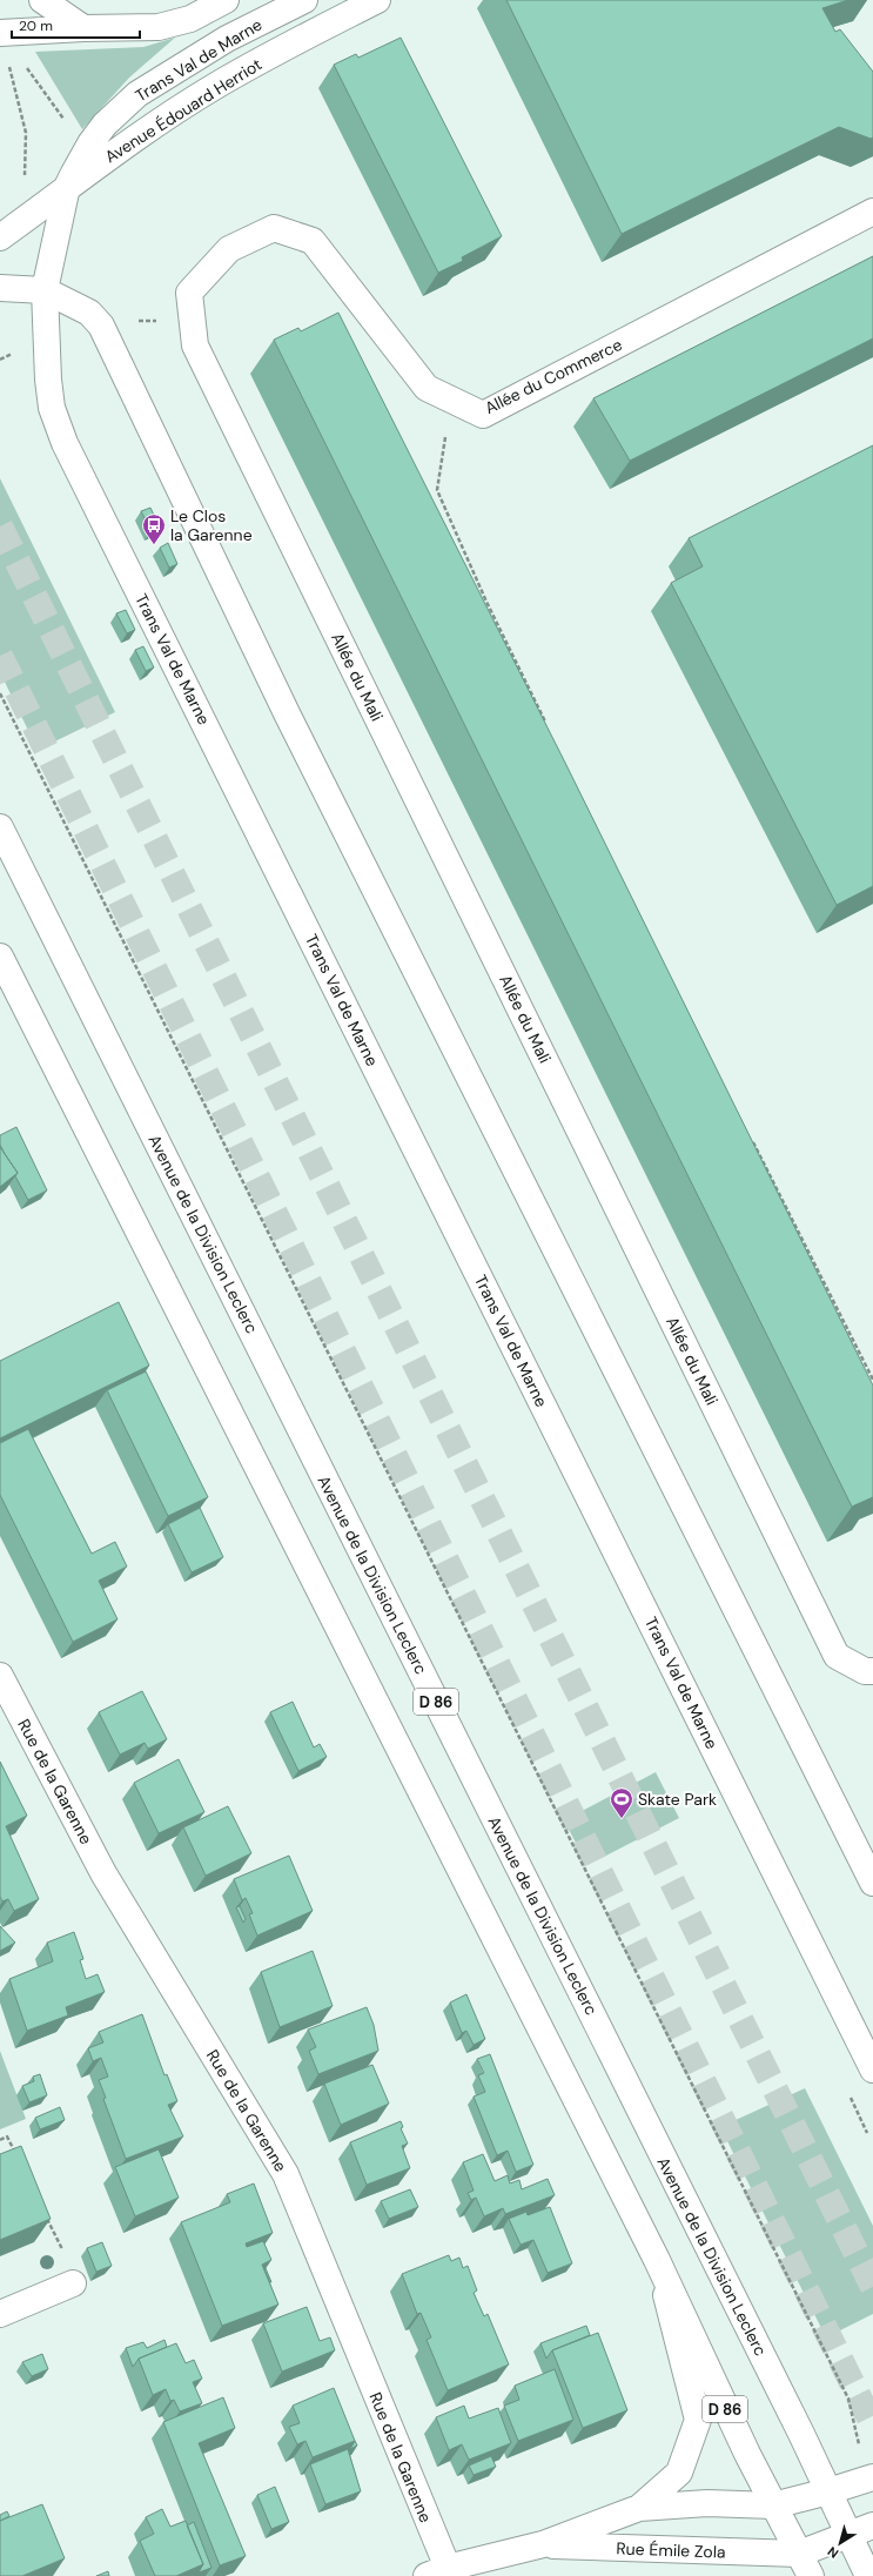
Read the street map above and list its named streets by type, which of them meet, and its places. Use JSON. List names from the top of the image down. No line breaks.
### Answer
{"streets":{"street":["Trans Val de Marne","Avenue Édouard Herriot","Allée du Commerce","Allée du Mali","Avenue de la Division Leclerc","D 86","Rue de la Garenne","Rue Émile Zola"]},"crossings":[["Trans Val de Marne","Avenue Édouard Herriot"],["Allée du Commerce","Allée du Mali"],["D 86","Rue Émile Zola"],["Rue de la Garenne","Rue Émile Zola"]],"places":{"bus stop":["Le Clos la Garenne"],"sports":["Skate Park"]},"scale_bar":"20 m","north":"bottom left"}
